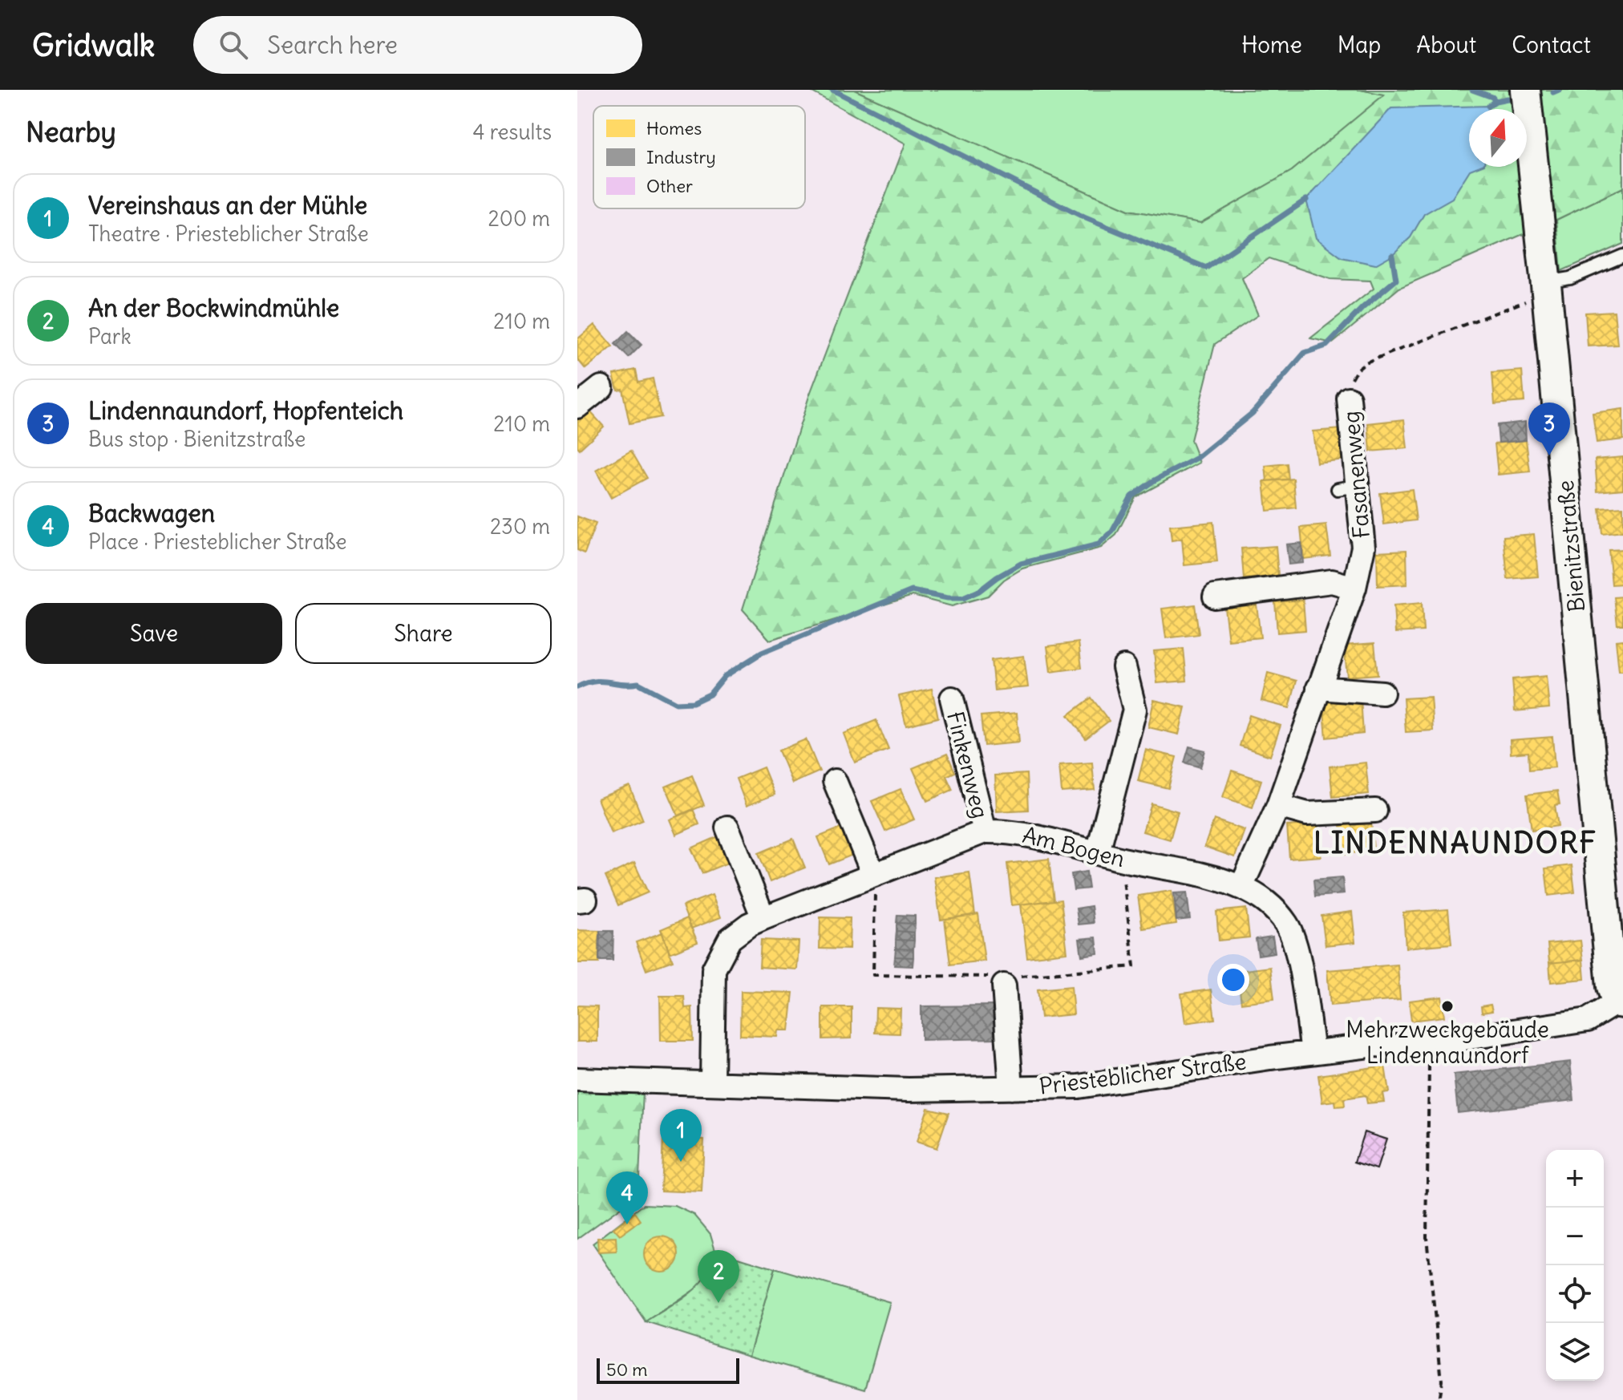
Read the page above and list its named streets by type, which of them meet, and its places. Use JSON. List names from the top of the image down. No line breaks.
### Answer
{"streets":{"street":["Fasanenweg","Bienitzstraße","Finkenweg","Am Bogen","Priesteblicher Straße"]},"crossings":[["Fasanenweg","Am Bogen"],["Bienitzstraße","Priesteblicher Straße"],["Finkenweg","Am Bogen"],["Am Bogen","Priesteblicher Straße"]],"districts":["LINDENNAUNDORF"],"places":["Mehrzweckgebäude Lindennaundorf"],"legend":["Homes","Industry","Other"],"scale_bar":"50 m","north":"top","page":{"header":"Gridwalk","search":"Search here","nav":["Home","Map","About","Contact"],"heading":["Nearby","4 results"],"list":[{"mark":"1","name":"Vereinshaus an der Mühle","note":"Theatre · Priesteblicher Straße","value":"200 m"},{"mark":"2","name":"An der Bockwindmühle","note":"Park","value":"210 m"},{"mark":"3","name":"Lindennaundorf, Hopfenteich","note":"Bus stop · Bienitzstraße","value":"210 m"},{"mark":"4","name":"Backwagen","note":"Place · Priesteblicher Straße","value":"230 m"}],"pins":["3","1","4","2"],"buttons":["Save","Share"],"map_buttons":["+","−"],"scale":"50 m"}}
